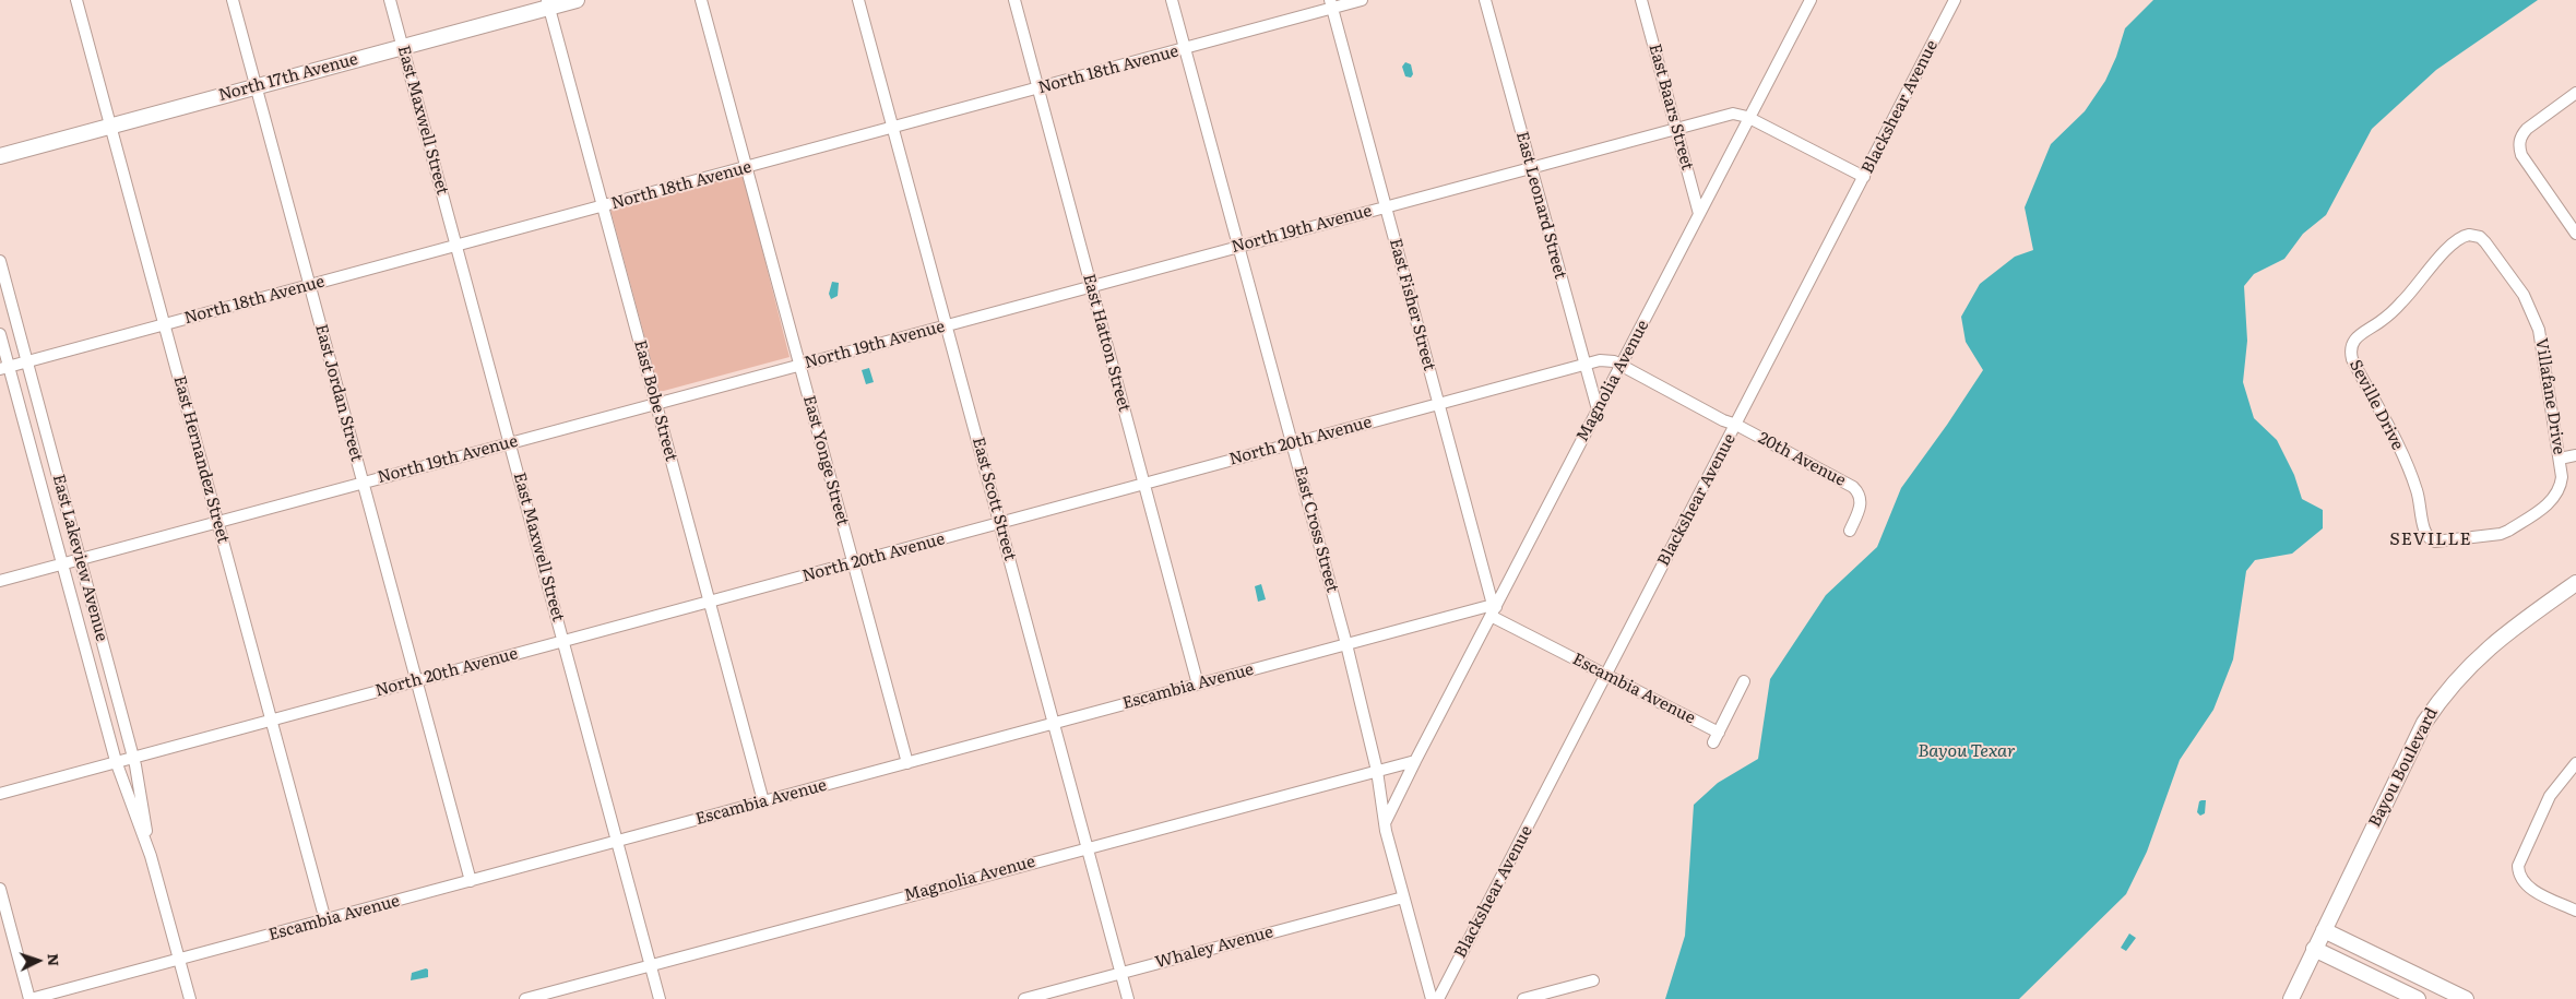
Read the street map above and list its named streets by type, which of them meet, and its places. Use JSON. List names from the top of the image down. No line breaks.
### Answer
{"streets":{"street":["North 18th Avenue","North 17th Avenue","East Baars Street","Blackshear Avenue","East Maxwell Street","East Leonard Street","North 19th Avenue","East Fisher Street","East Hatton Street","Magnolia Avenue","East Jordan Street","Villafane Drive","East Bobe Street","Seville Drive","North 20th Avenue","East Hernandez Street","20th Avenue","East Yonge Street","East Scott Street","East Cross Street","East Lakeview Avenue","Escambia Avenue","Bayou Boulevard","Whaley Avenue"]},"crossings":[["North 18th Avenue","East Maxwell Street"],["North 18th Avenue","East Fisher Street"],["North 18th Avenue","East Hatton Street"],["North 18th Avenue","East Jordan Street"],["North 18th Avenue","East Bobe Street"],["North 18th Avenue","East Hernandez Street"],["North 18th Avenue","East Yonge Street"],["North 18th Avenue","East Scott Street"],["North 18th Avenue","East Cross Street"],["North 18th Avenue","East Lakeview Avenue"],["North 17th Avenue","East Maxwell Street"],["North 17th Avenue","East Jordan Street"],["North 17th Avenue","East Bobe Street"],["North 17th Avenue","East Hernandez Street"],["East Baars Street","North 19th Avenue"],["East Baars Street","Magnolia Avenue"],["Blackshear Avenue","North 20th Avenue"],["Blackshear Avenue","20th Avenue"],["Blackshear Avenue","Escambia Avenue"],["East Maxwell Street","North 19th Avenue"],["East Maxwell Street","Magnolia Avenue"],["East Maxwell Street","North 20th Avenue"],["East Maxwell Street","Escambia Avenue"],["East Leonard Street","North 19th Avenue"],["East Leonard Street","Magnolia Avenue"],["East Leonard Street","North 20th Avenue"],["North 19th Avenue","East Fisher Street"],["North 19th Avenue","East Hatton Street"],["North 19th Avenue","Magnolia Avenue"],["North 19th Avenue","East Jordan Street"],["North 19th Avenue","East Bobe Street"],["North 19th Avenue","East Hernandez Street"],["North 19th Avenue","East Yonge Street"],["North 19th Avenue","East Scott Street"],["North 19th Avenue","East Cross Street"],["North 19th Avenue","East Lakeview Avenue"],["East Fisher Street","Magnolia Avenue"],["East Fisher Street","North 20th Avenue"],["East Fisher Street","Escambia Avenue"],["East Hatton Street","North 20th Avenue"],["East Hatton Street","Escambia Avenue"],["Magnolia Avenue","North 20th Avenue"],["Magnolia Avenue","East Scott Street"],["Magnolia Avenue","East Cross Street"],["Magnolia Avenue","Escambia Avenue"],["East Jordan Street","North 20th Avenue"],["East Jordan Street","Escambia Avenue"],["Villafane Drive","Seville Drive"],["East Bobe Street","North 20th Avenue"],["East Bobe Street","Escambia Avenue"],["North 20th Avenue","East Hernandez Street"],["North 20th Avenue","20th Avenue"],["North 20th Avenue","East Yonge Street"],["North 20th Avenue","East Scott Street"],["North 20th Avenue","East Cross Street"],["North 20th Avenue","East Lakeview Avenue"],["East Hernandez Street","Escambia Avenue"],["East Yonge Street","Escambia Avenue"],["East Scott Street","Escambia Avenue"],["East Scott Street","Whaley Avenue"],["East Cross Street","Escambia Avenue"],["East Cross Street","Whaley Avenue"],["East Lakeview Avenue","Escambia Avenue"]],"districts":["SEVILLE"],"water":["Bayou Texar"],"north":"right"}
